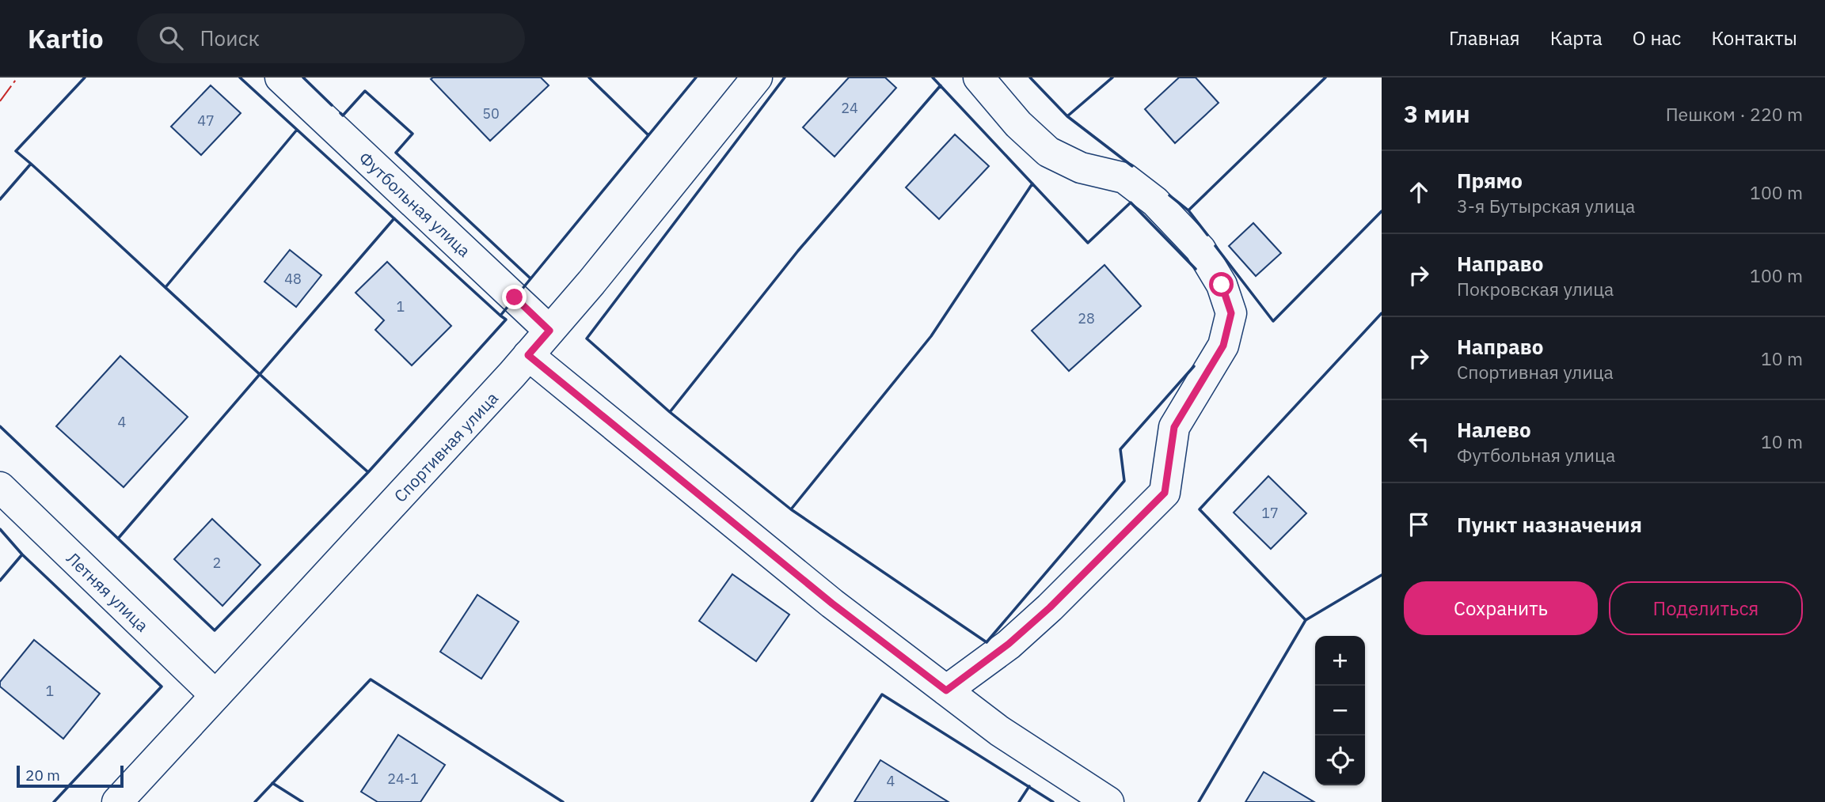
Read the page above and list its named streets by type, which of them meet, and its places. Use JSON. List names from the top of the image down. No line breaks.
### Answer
{"streets":{"street":["Футбольная улица","Спортивная улица","Летняя улица"]},"crossings":[["Футбольная улица","Спортивная улица"],["Спортивная улица","Летняя улица"]],"house_numbers":["24","50","47","48","1","28","4","17","2","1","24-1","4"],"scale_bar":"20 m","page":{"header":"Kartio","search":"Поиск","nav":["Главная","Карта","О нас","Контакты"],"heading":["3 мин","Пешком · 220 m"],"list":[["Прямо","3-я Бутырская улица","100 m"],["Направо","Покровская улица","100 m"],["Направо","Спортивная улица","10 m"],["Налево","Футбольная улица","10 m"],"Пункт назначения"],"buttons":["Сохранить","Поделиться"],"map_buttons":["+","−"],"scale":"20 m"}}
